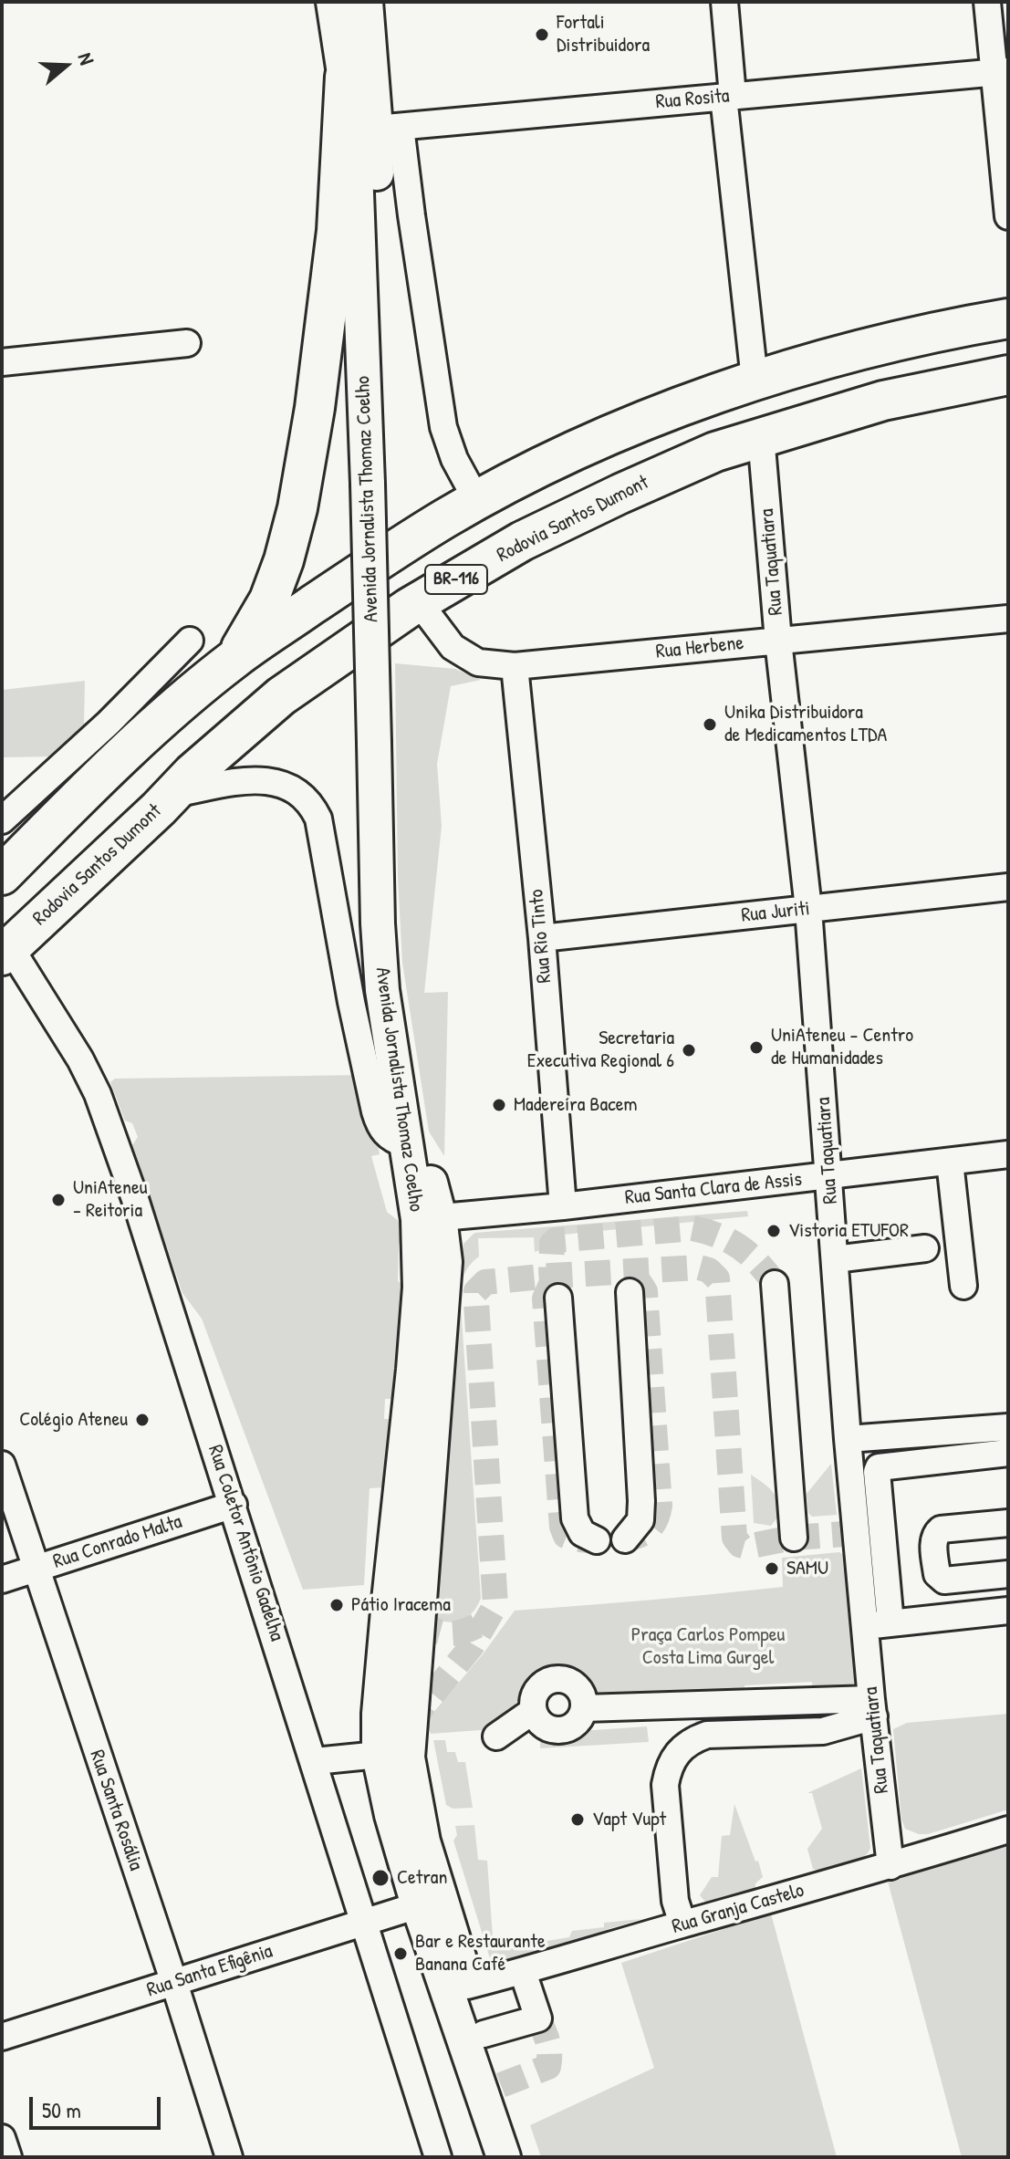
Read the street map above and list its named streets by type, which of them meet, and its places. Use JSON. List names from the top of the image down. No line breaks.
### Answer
{"streets":{"highway":["Rodovia Santos Dumont","BR-116"],"main road":["Avenida Jornalista Thomaz Coelho"],"street":["Rua Rosita","Rua Taquatiara","Rua Herbene","Rua Juriti","Rua Rio Tinto","Rua Santa Clara de Assis","Rua Conrado Malta","Rua Coletor Antônio Gadelha","Rua Santa Rosália","Rua Granja Castelo","Rua Santa Efigênia"]},"crossings":[["Rua Rosita","Avenida Jornalista Thomaz Coelho"],["Avenida Jornalista Thomaz Coelho","Rua Santa Clara de Assis"],["Avenida Jornalista Thomaz Coelho","Rua Granja Castelo"],["Avenida Jornalista Thomaz Coelho","Rua Santa Efigênia"],["Rodovia Santos Dumont","Rua Taquatiara"],["Rodovia Santos Dumont","Rua Herbene"],["Rodovia Santos Dumont","Rua Coletor Antônio Gadelha"],["Rua Taquatiara","Rua Herbene"],["Rua Taquatiara","Rua Juriti"],["Rua Taquatiara","Rua Santa Clara de Assis"],["Rua Taquatiara","Rua Granja Castelo"],["Rua Herbene","Rua Rio Tinto"],["Rua Juriti","Rua Rio Tinto"],["Rua Rio Tinto","Rua Santa Clara de Assis"],["Rua Conrado Malta","Rua Coletor Antônio Gadelha"],["Rua Conrado Malta","Rua Santa Rosália"],["Rua Coletor Antônio Gadelha","Rua Santa Efigênia"],["Rua Santa Rosália","Rua Santa Efigênia"]],"parks":["Praça Carlos Pompeu Costa Lima Gurgel"],"places":["Fortali Distribuidora","Unika Distribuidora de Medicamentos LTDA","UniAteneu - Centro de Humanidades","Secretaria Executiva Regional 6","Madereira Bacem","UniAteneu - Reitoria","Vistoria ETUFOR","Colégio Ateneu","SAMU","Pátio Iracema","Vapt Vupt","Cetran","Bar e Restaurante Banana Café"],"scale_bar":"50 m","north":"right"}
